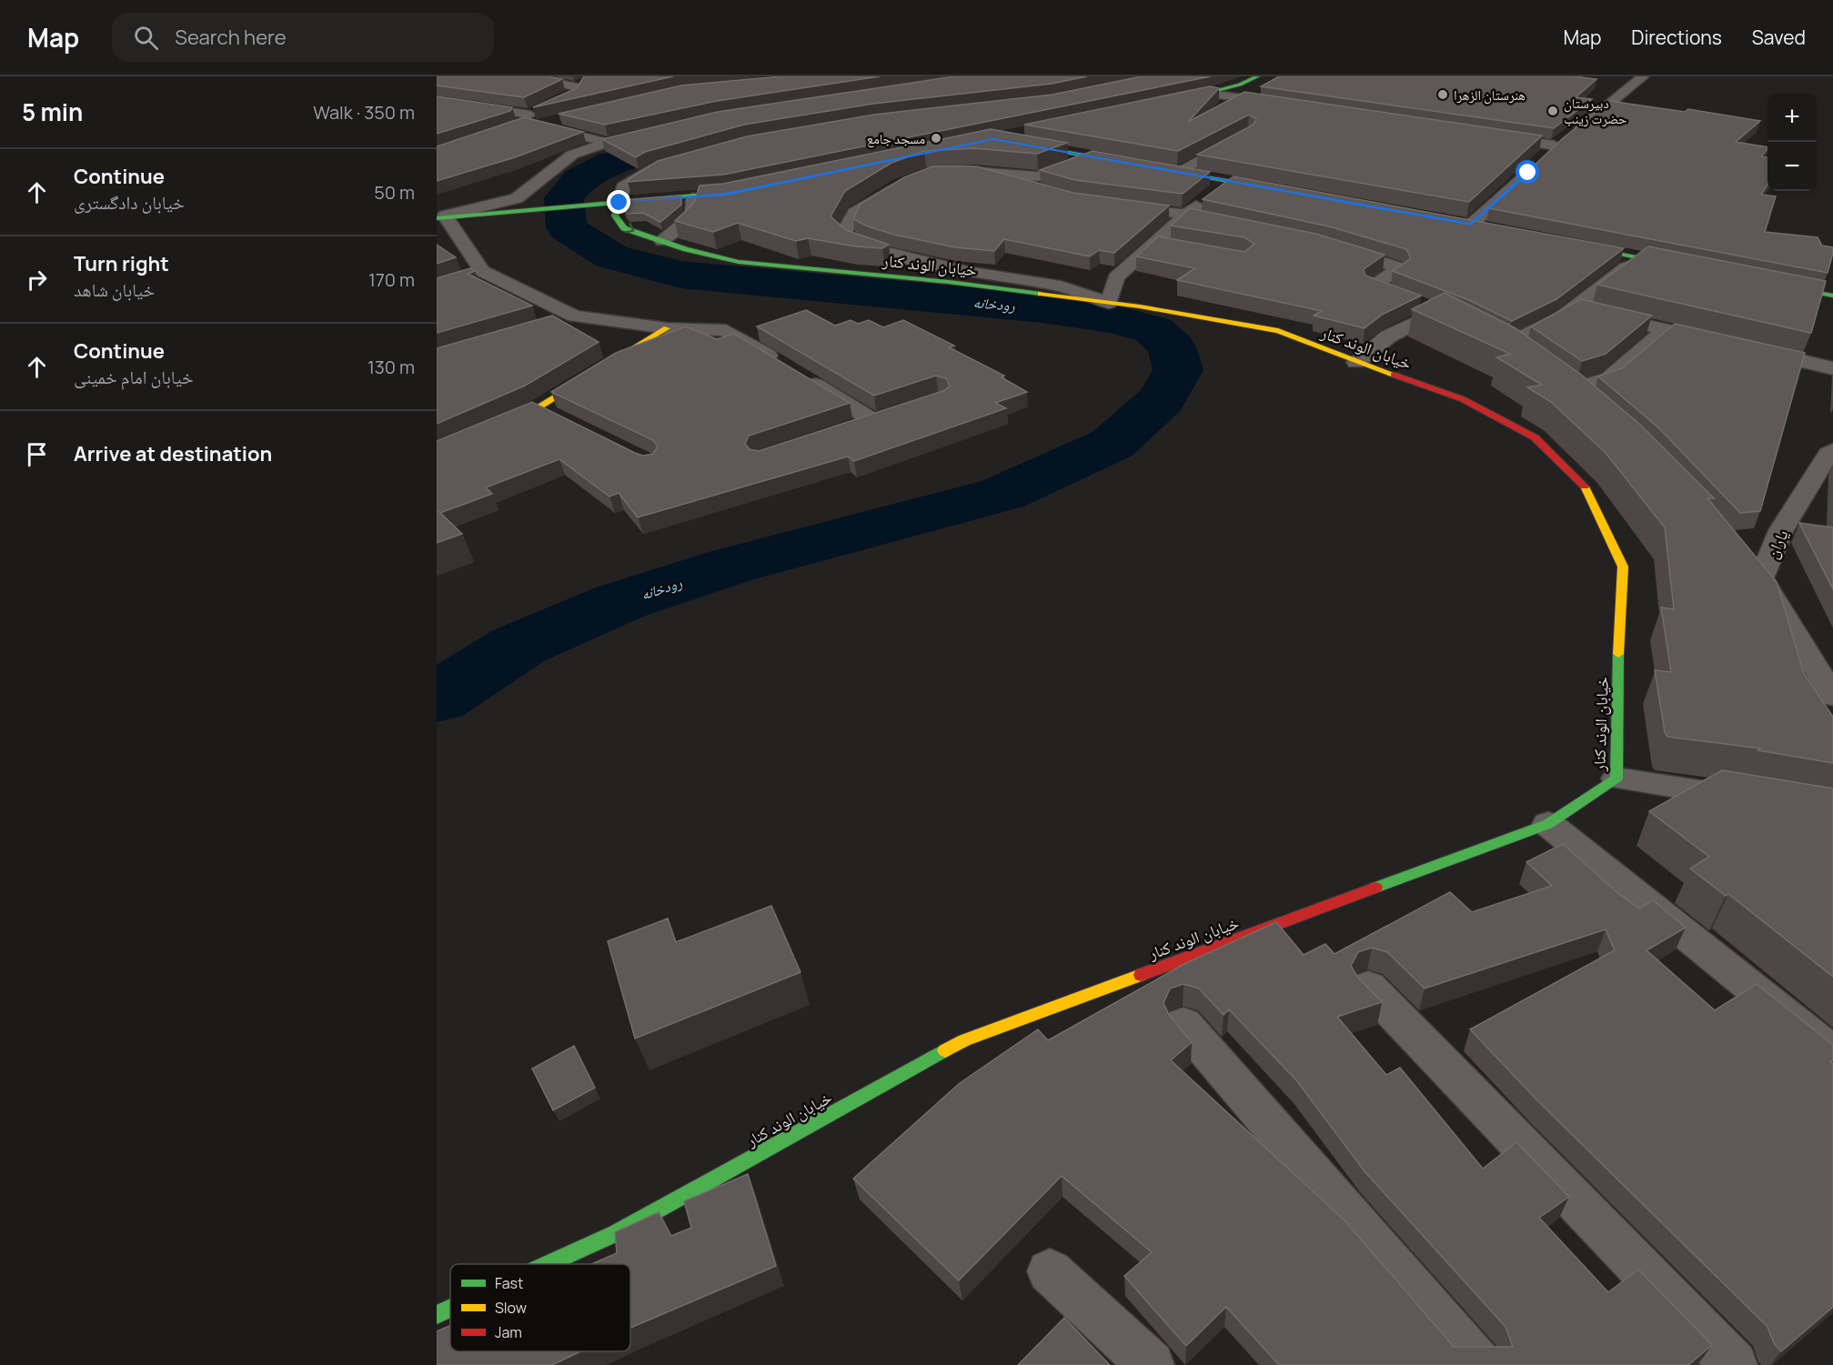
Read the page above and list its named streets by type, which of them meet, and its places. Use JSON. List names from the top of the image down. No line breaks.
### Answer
{"streets":{"street":["خیابان الوند کنار","یاران"]},"water":["رودخانه"],"places":["هنرستان الزهرا","دبیرستان حضرت زینب","مسجد جامع"],"legend":["Fast","Slow","Jam"],"page":{"header":"Map","search":"Search here","nav":["Map","Directions","Saved"],"heading":["5 min","Walk · 350 m"],"map_buttons":["+","−"],"list":[["Continue","خیابان دادگستری","50 m"],["Turn right","خیابان شاهد","170 m"],["Continue","خیابان امام خمینی","130 m"],"Arrive at destination"]}}
